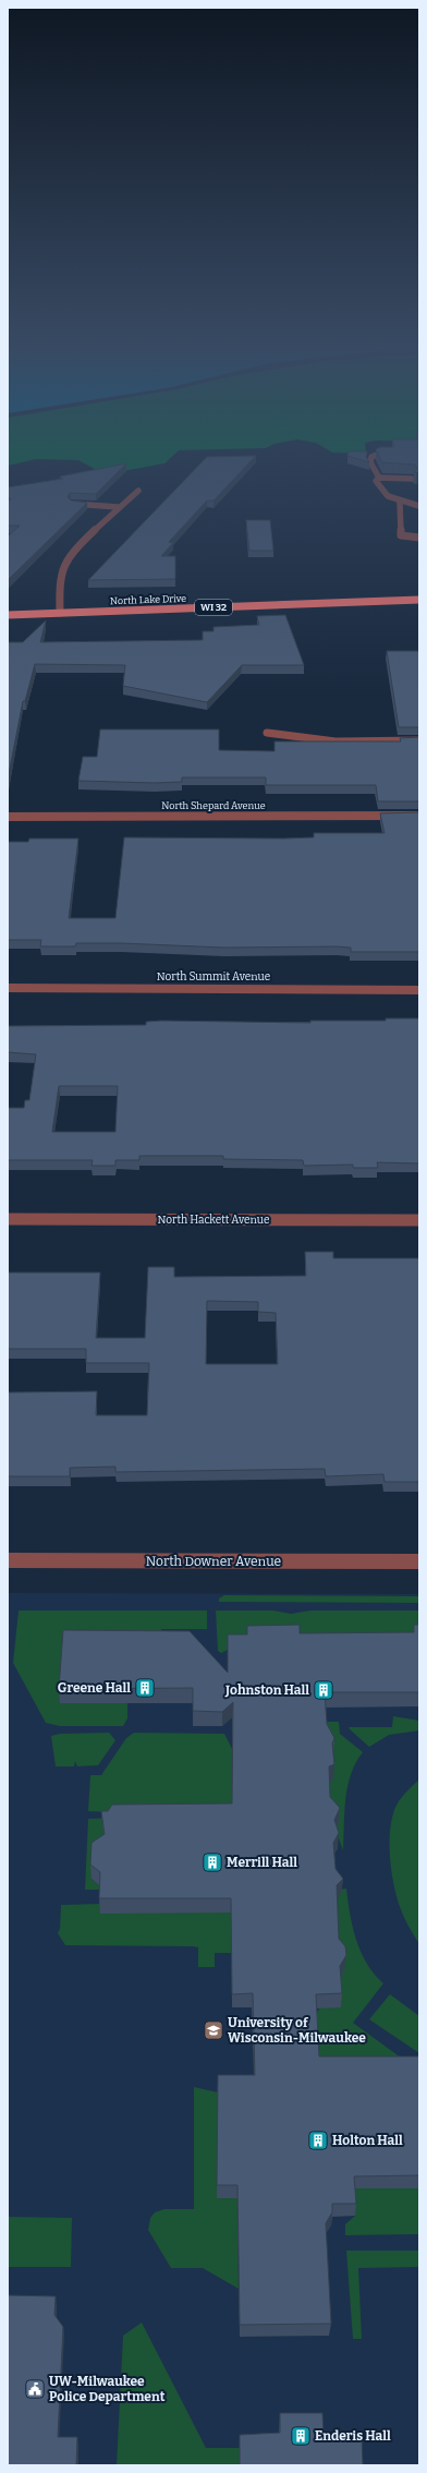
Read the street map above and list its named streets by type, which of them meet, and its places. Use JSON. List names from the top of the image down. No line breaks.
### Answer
{"streets":{"main road":["North Lake Drive","WI 32"],"street":["North Shepard Avenue","North Summit Avenue","North Hackett Avenue","North Downer Avenue"]},"places":{"building":["Greene Hall","Johnston Hall","Merrill Hall","Holton Hall","Enderis Hall"],"school or university":["University of Wisconsin-Milwaukee"],"public building":["UW-Milwaukee Police Department"]}}
